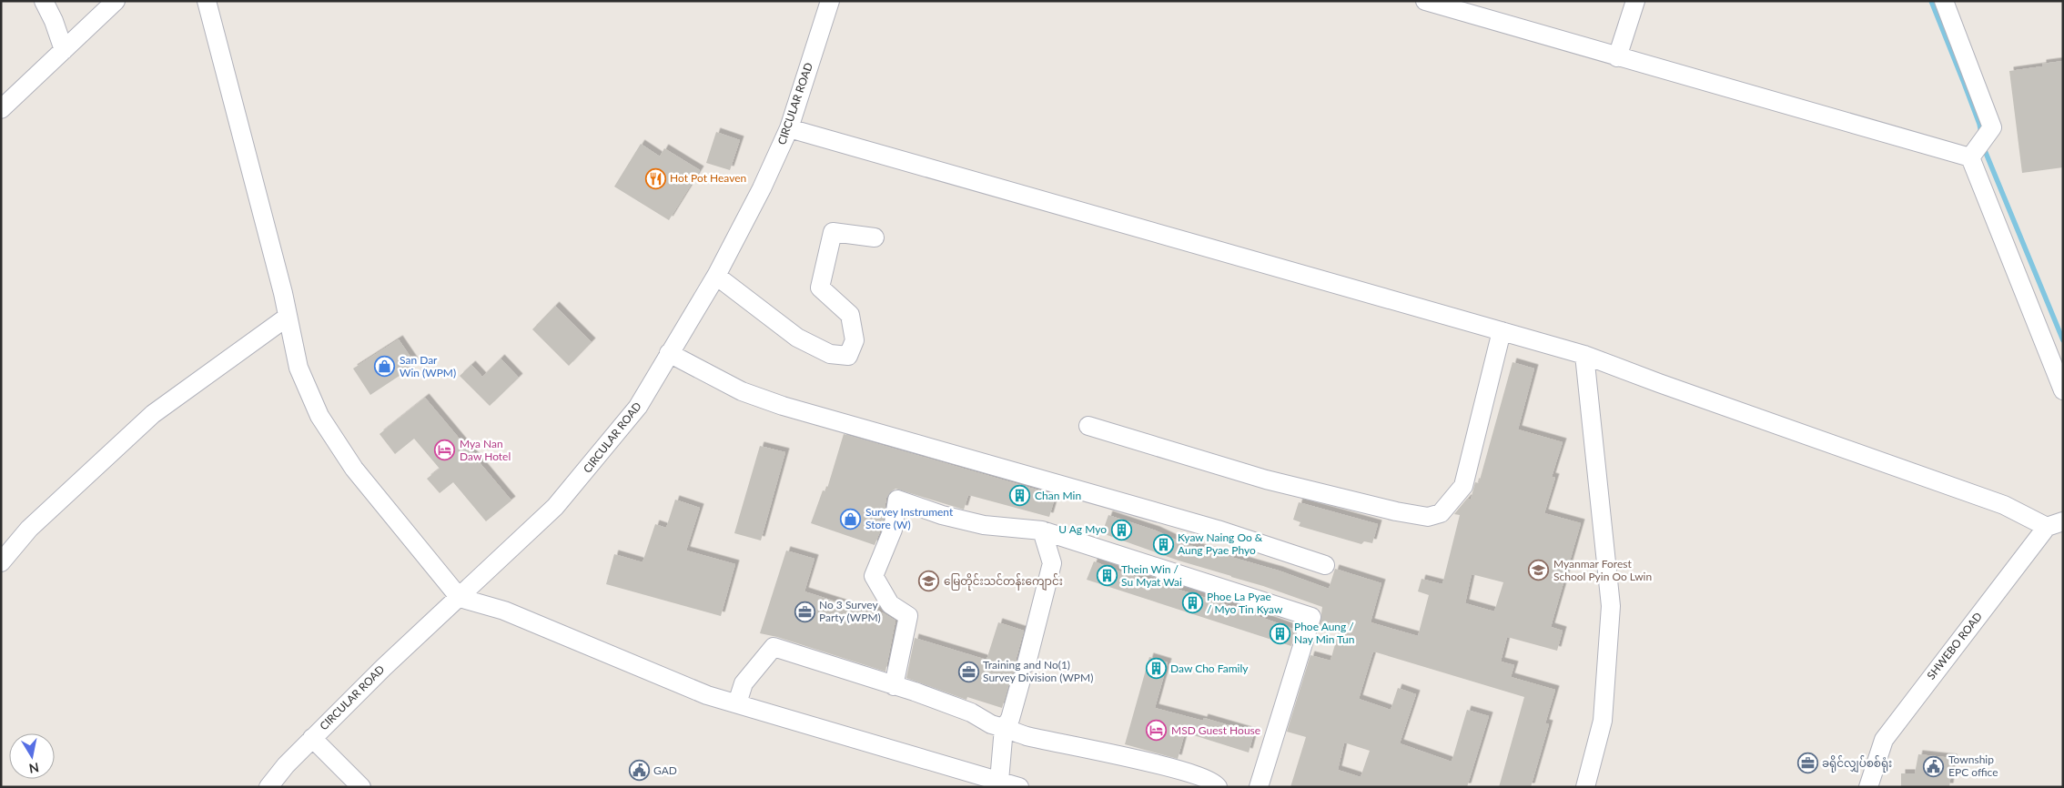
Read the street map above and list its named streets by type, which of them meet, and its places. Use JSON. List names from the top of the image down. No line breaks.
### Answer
{"streets":{"street":["CIRCULAR ROAD","SHWEBO ROAD"]},"places":{"restaurant":["Hot Pot Heaven"],"shop":["San Dar Win (WPM)","Survey Instrument Store (W)"],"hotel":["Mya Nan Daw Hotel","MSD Guest House"],"building":["Chan Min","U Ag Myo","Kyaw Naing Oo & Aung Pyae Phyo","Thein Win / Su Myat Wai","Phoe La Pyae / Myo Tin Kyaw","Phoe Aung / Nay Min Tun","Daw Cho Family"],"school or university":["Myanmar Forest School Pyin Oo Lwin","မြေတိုင်းသင်တန်းကျောင်း"],"office":["No 3 Survey Party (WPM)","Training and No(1) Survey Division (WPM)","ခရိုင်လျှပ်စစ်ရုံး"],"public building":["Township EPC office","GAD"]},"north":"bottom"}
